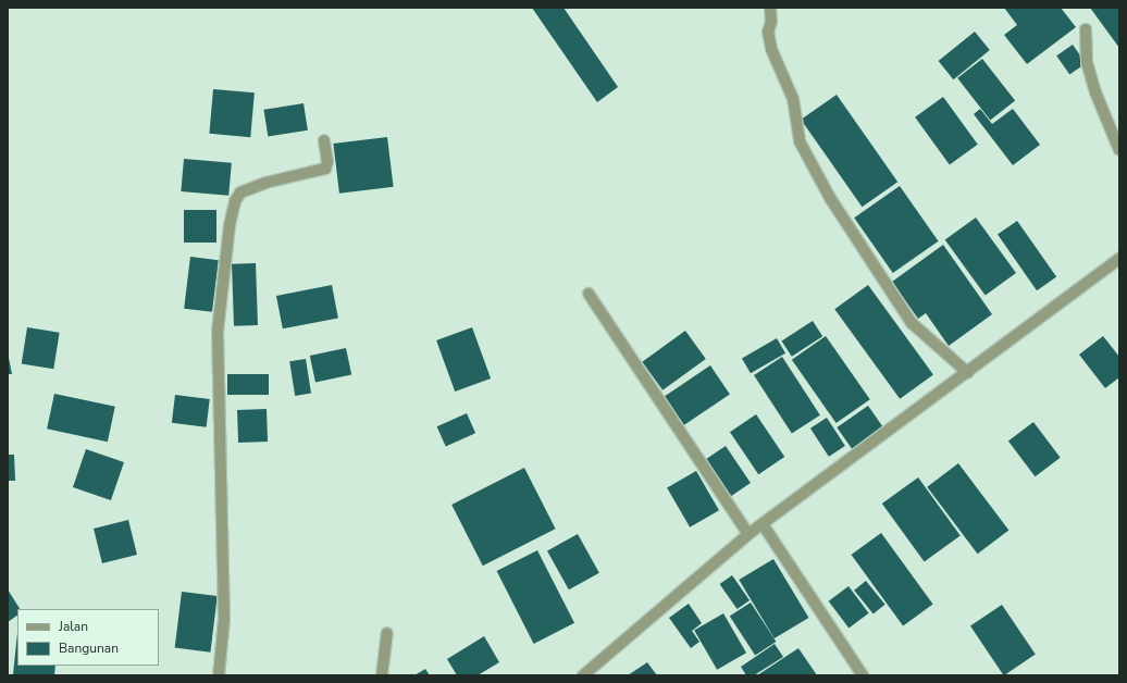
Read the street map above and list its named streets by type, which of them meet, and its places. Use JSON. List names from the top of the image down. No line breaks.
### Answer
{"legend":["Jalan","Bangunan"]}
